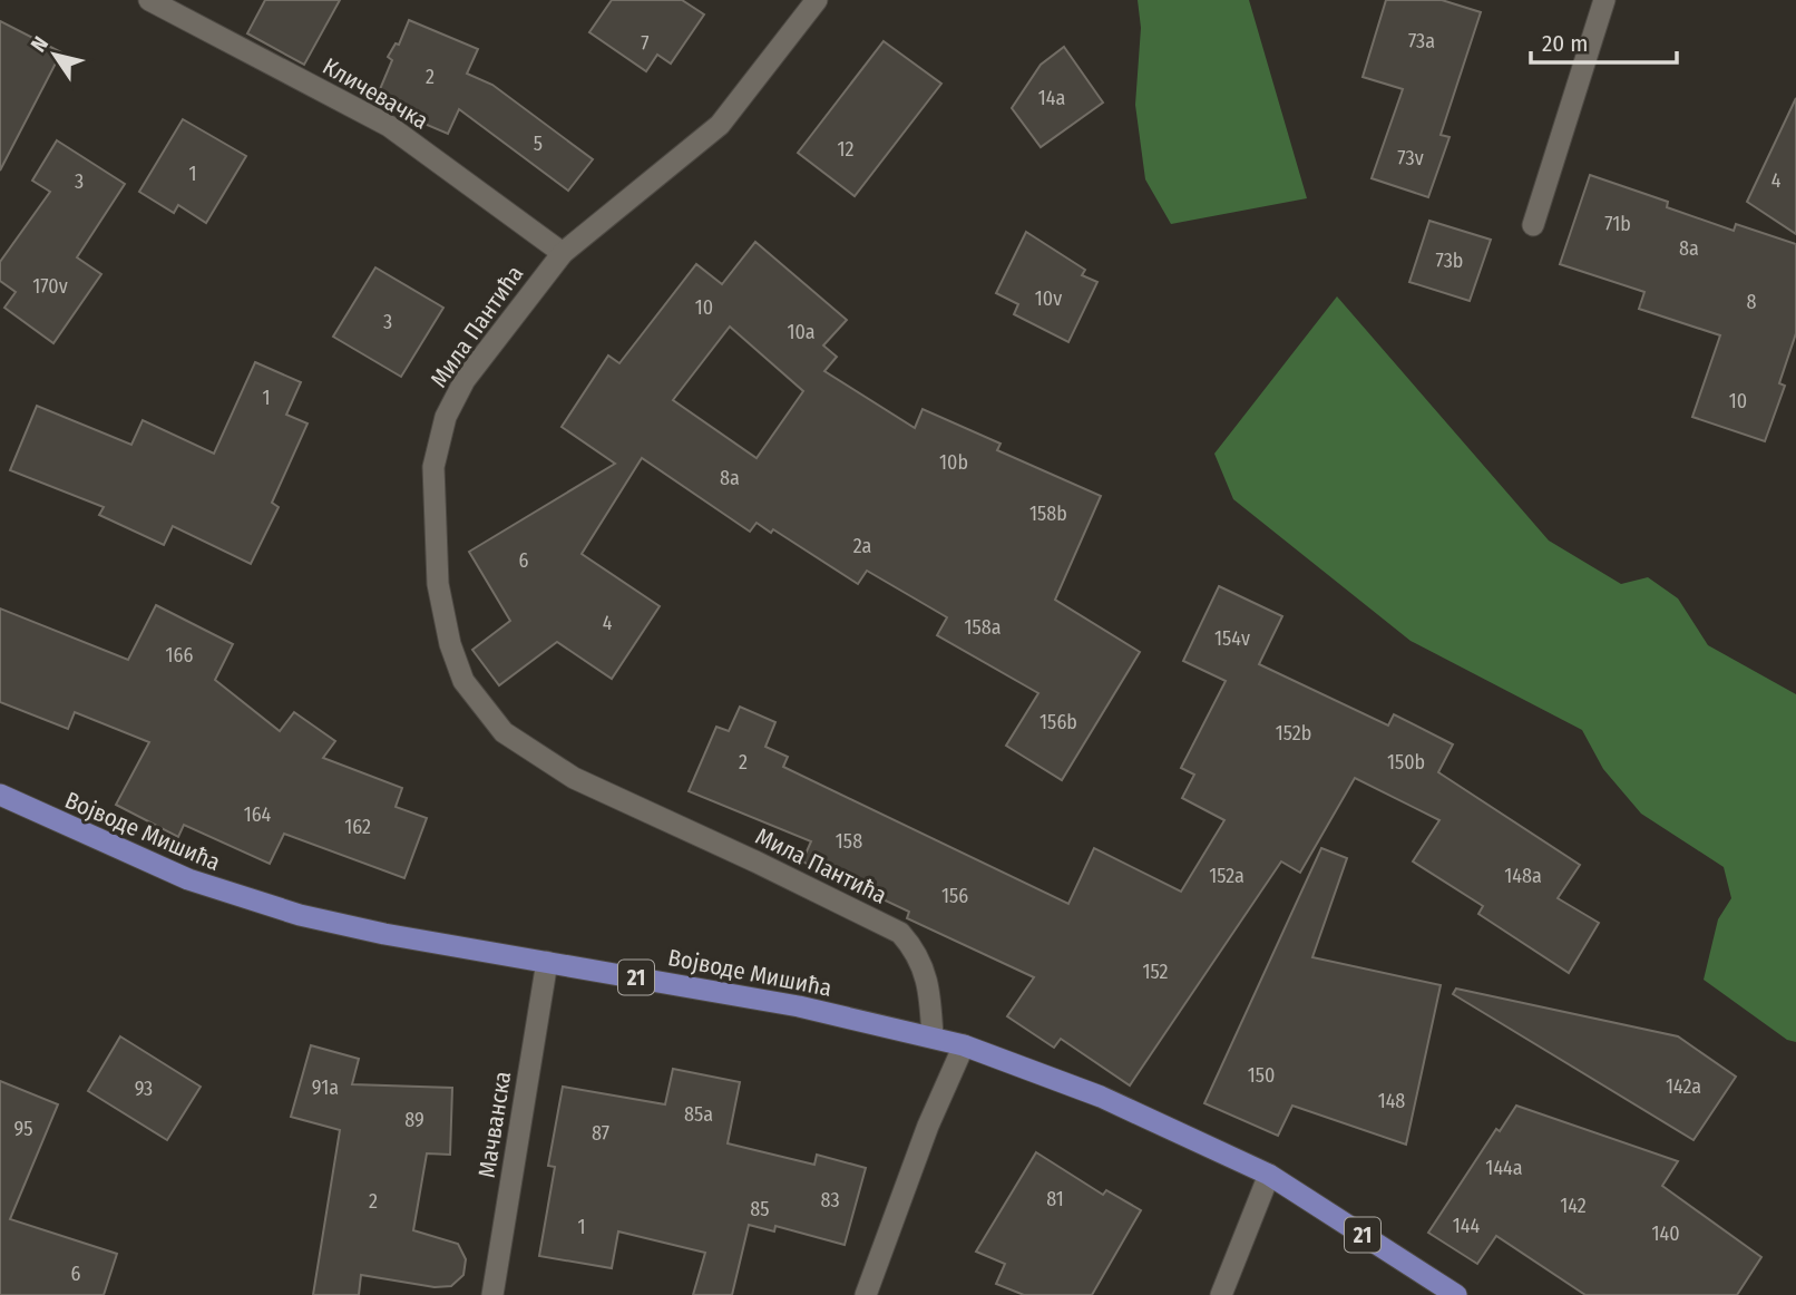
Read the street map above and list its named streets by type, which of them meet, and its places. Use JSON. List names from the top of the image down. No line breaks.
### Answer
{"streets":{"main road":["Војводе Мишића","21"],"street":["Кличевачка","Мила Пантића","Мачванска"]},"crossings":[["Кличевачка","Мила Пантића"],["Мила Пантића","Војводе Мишића"],["Војводе Мишића","Мачванска"]],"house_numbers":["73a","7","2","14a","5","12","73v","1","4","3","71b","8a","73b","170v","10v","8","10","3","10a","1","10","10b","8a","158b","2a","6","4","158a","154v","166","156b","152b","2","150b","164","162","158","152a","148a","156","152","150","142a","91a","93","148","85a","89","95","87","144a","81","83","2","142","85","144","1","140","6"],"scale_bar":"20 m","north":"top left"}
